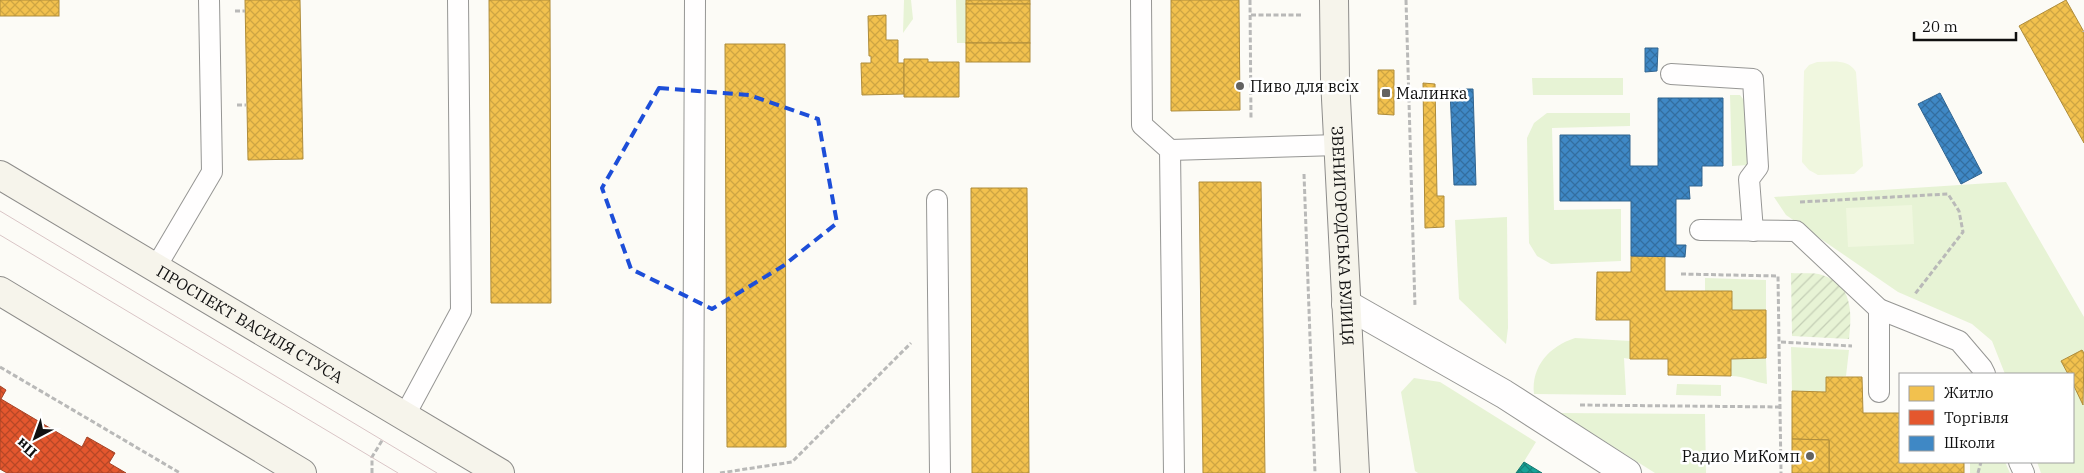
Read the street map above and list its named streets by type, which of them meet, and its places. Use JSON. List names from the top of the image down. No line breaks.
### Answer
{"streets":{"street":["ЗВЕНИГОРОДСЬКА ВУЛИЦЯ","ПРОСПЕКТ ВАСИЛЯ СТУСА"]},"places":{"other":["Пиво для всіх","Радио МиКомп"],"transit":["Малинка"]},"legend":["Житло","Торгівля","Школи"],"scale_bar":"20 m","north":"bottom left"}
